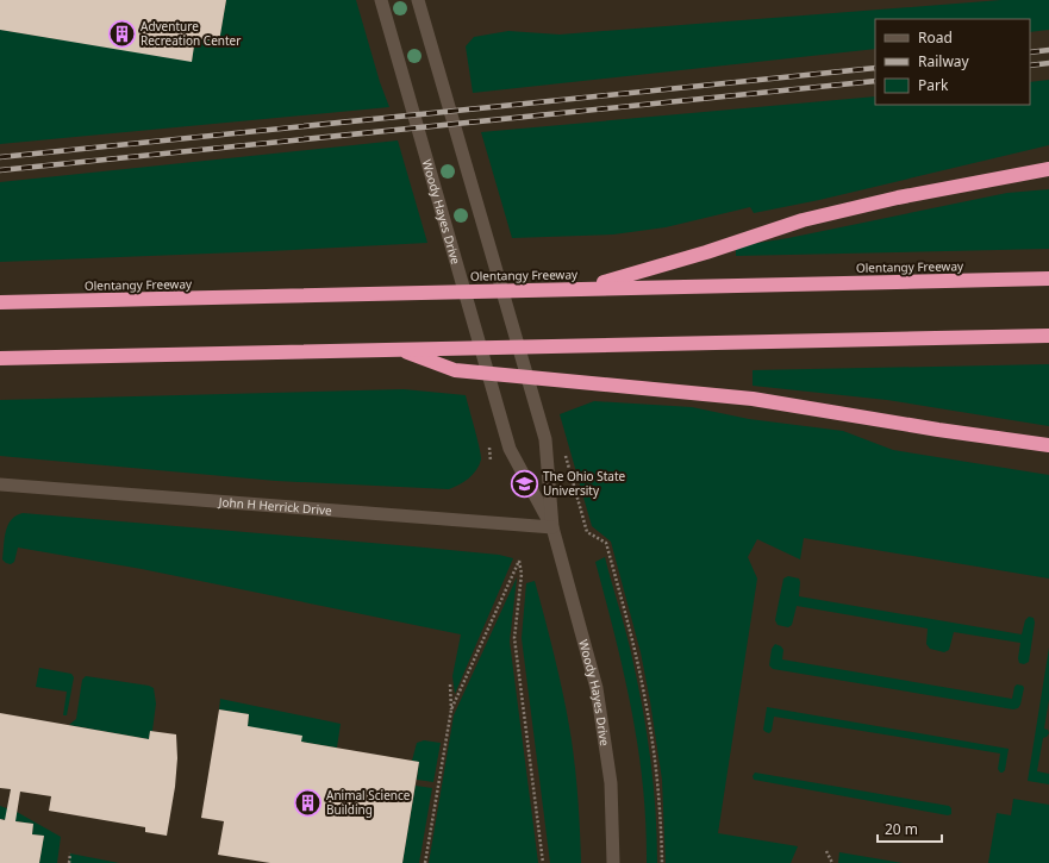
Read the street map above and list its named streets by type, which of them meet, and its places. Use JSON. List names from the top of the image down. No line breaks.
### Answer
{"streets":{"highway":["Olentangy Freeway"],"street":["Woody Hayes Drive","John H Herrick Drive"]},"crossings":[["Woody Hayes Drive","John H Herrick Drive"]],"places":{"building":["Adventure Recreation Center","Animal Science Building"],"school or university":["The Ohio State University"]},"legend":["Road","Railway","Park"],"scale_bar":"20 m"}
